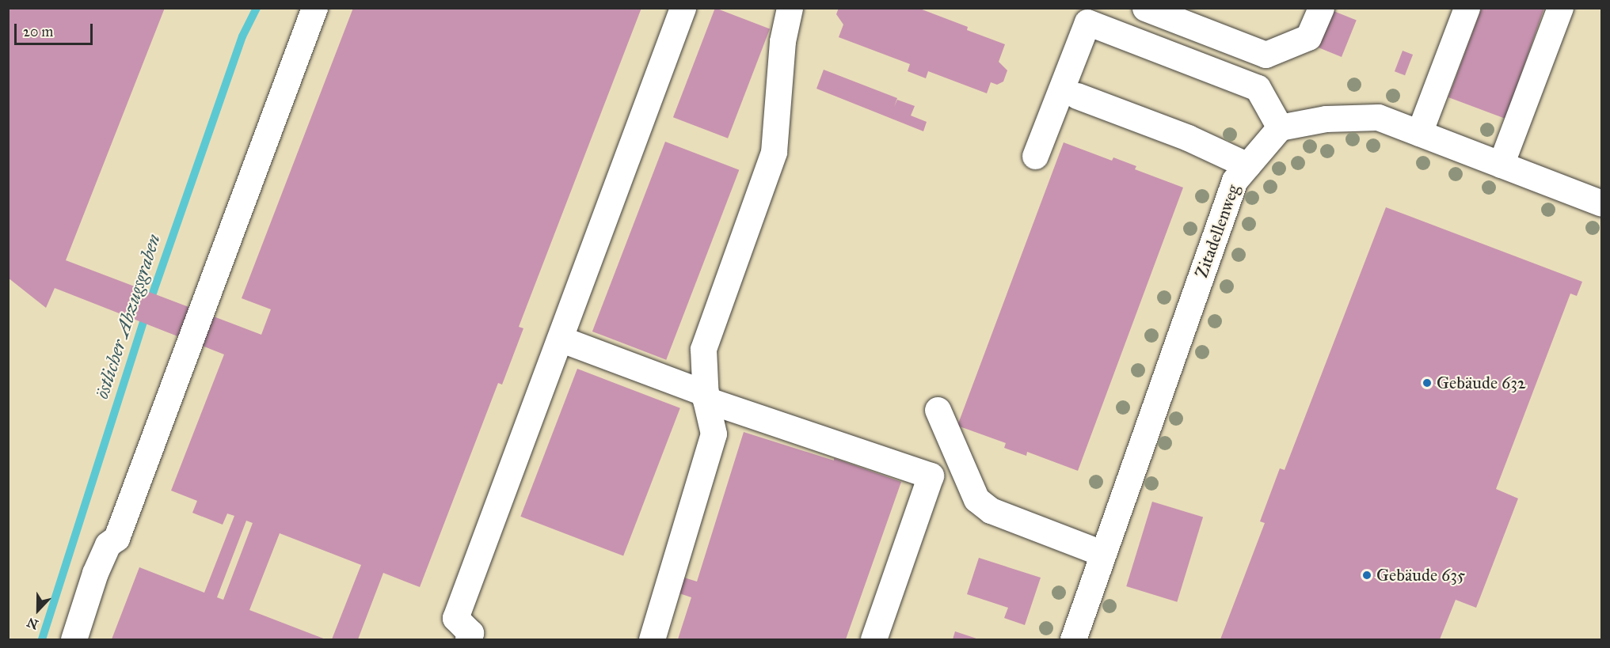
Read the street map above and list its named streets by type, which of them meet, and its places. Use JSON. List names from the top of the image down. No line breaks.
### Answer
{"streets":{"street":["Zitadellenweg"]},"water":["östlicher Abzugsgraben"],"places":["Gebäude 632","Gebäude 635"],"scale_bar":"20 m","north":"bottom"}
